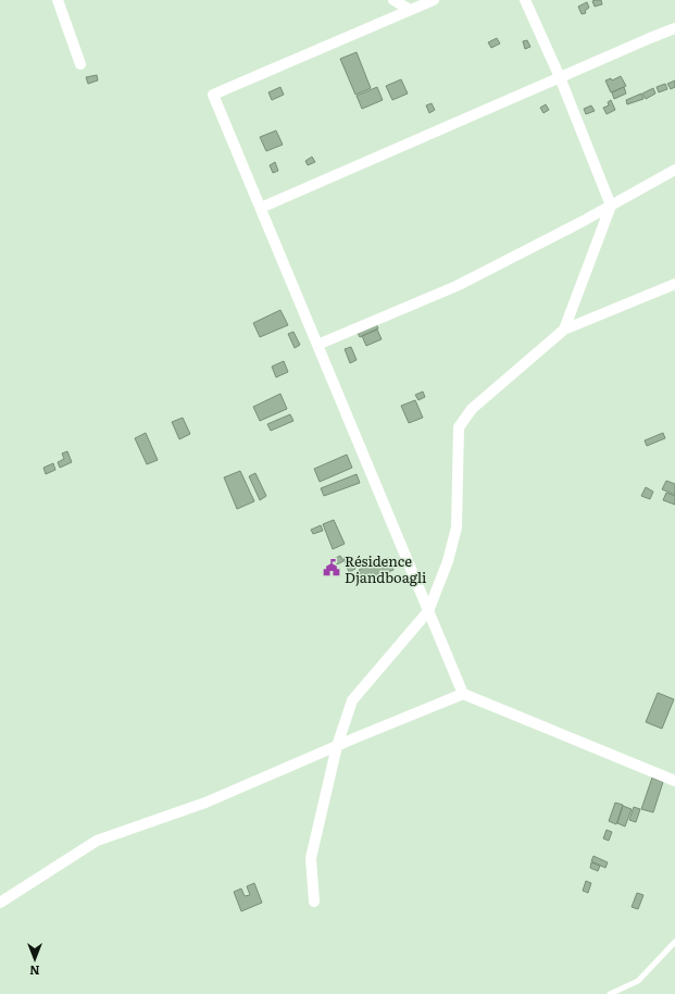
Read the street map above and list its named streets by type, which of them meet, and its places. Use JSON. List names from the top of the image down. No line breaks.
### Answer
{"places":{"public building":["Résidence Djandboagli"]},"north":"bottom"}
